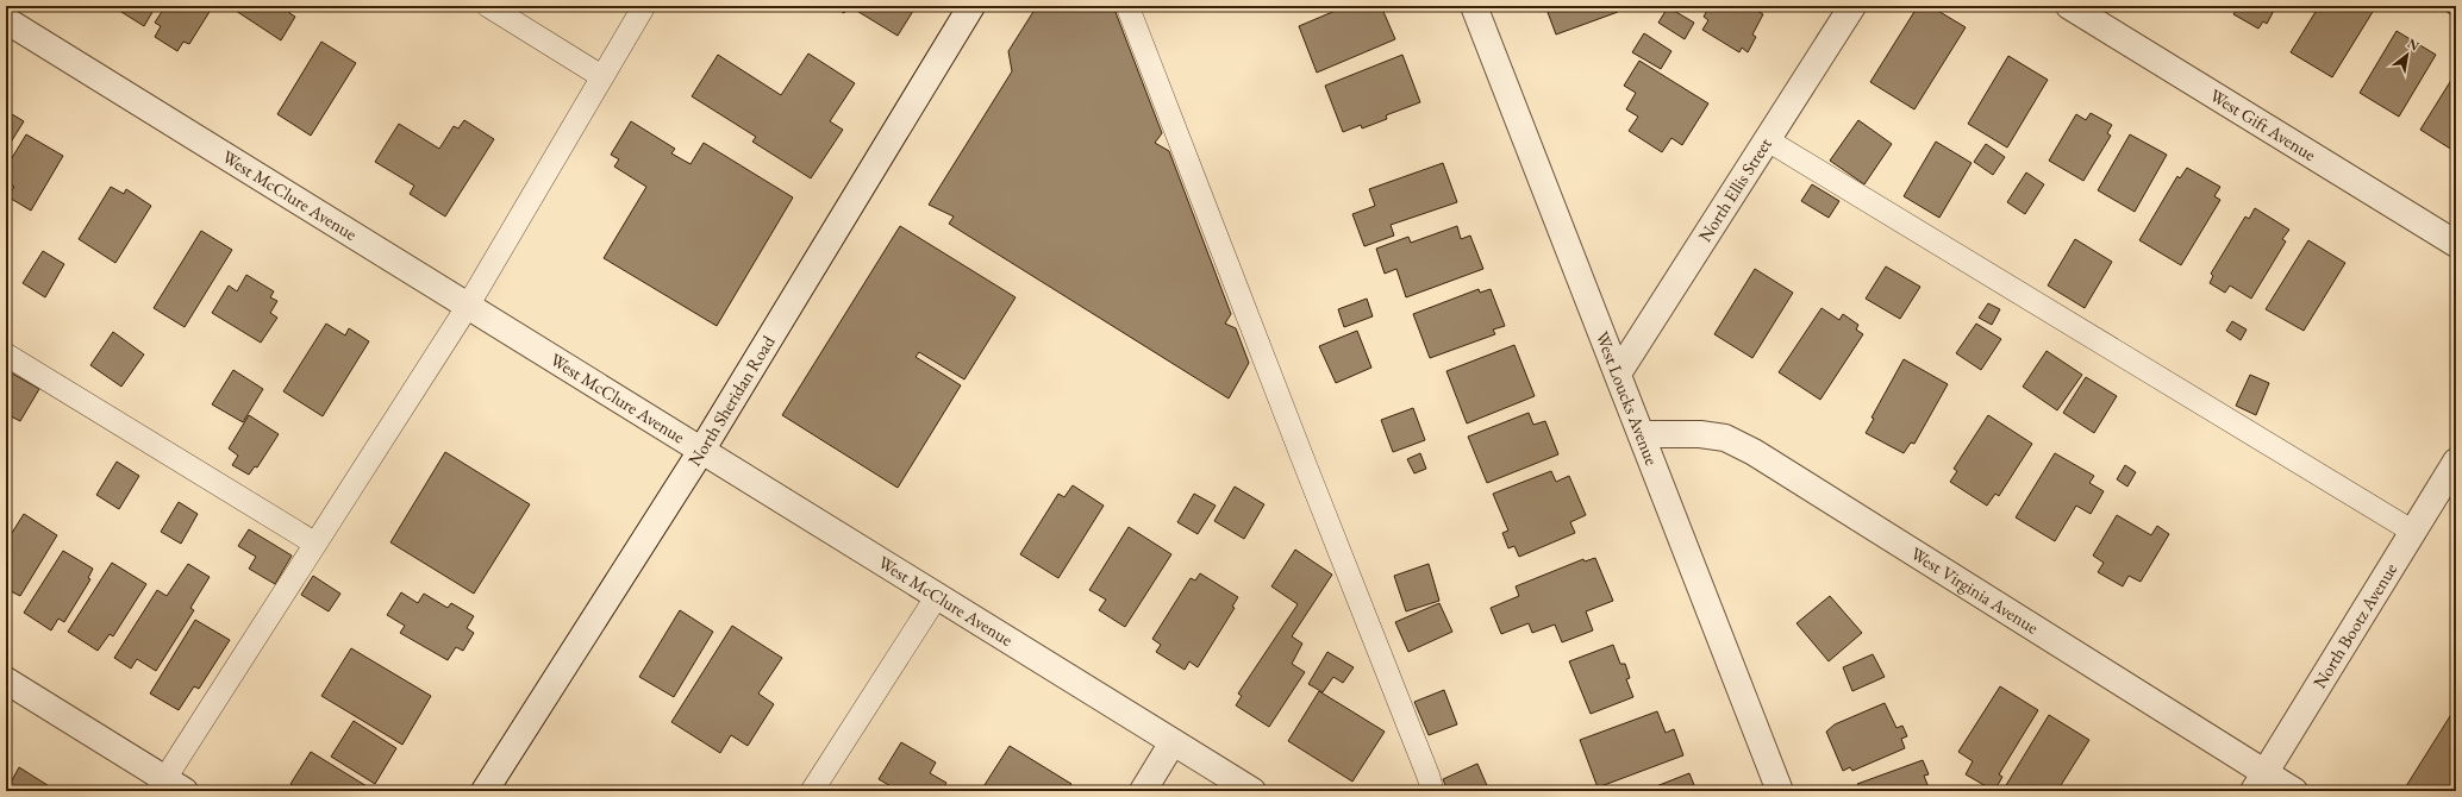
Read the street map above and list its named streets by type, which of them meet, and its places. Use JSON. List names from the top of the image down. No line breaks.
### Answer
{"streets":{"street":["West Gift Avenue","North Ellis Street","West McClure Avenue","West Loucks Avenue","North Sheridan Road","West Virginia Avenue","North Bootz Avenue"]},"crossings":[["North Ellis Street","West Loucks Avenue"],["West McClure Avenue","North Sheridan Road"],["West Loucks Avenue","West Virginia Avenue"],["West Virginia Avenue","North Bootz Avenue"]],"north":"top right"}
